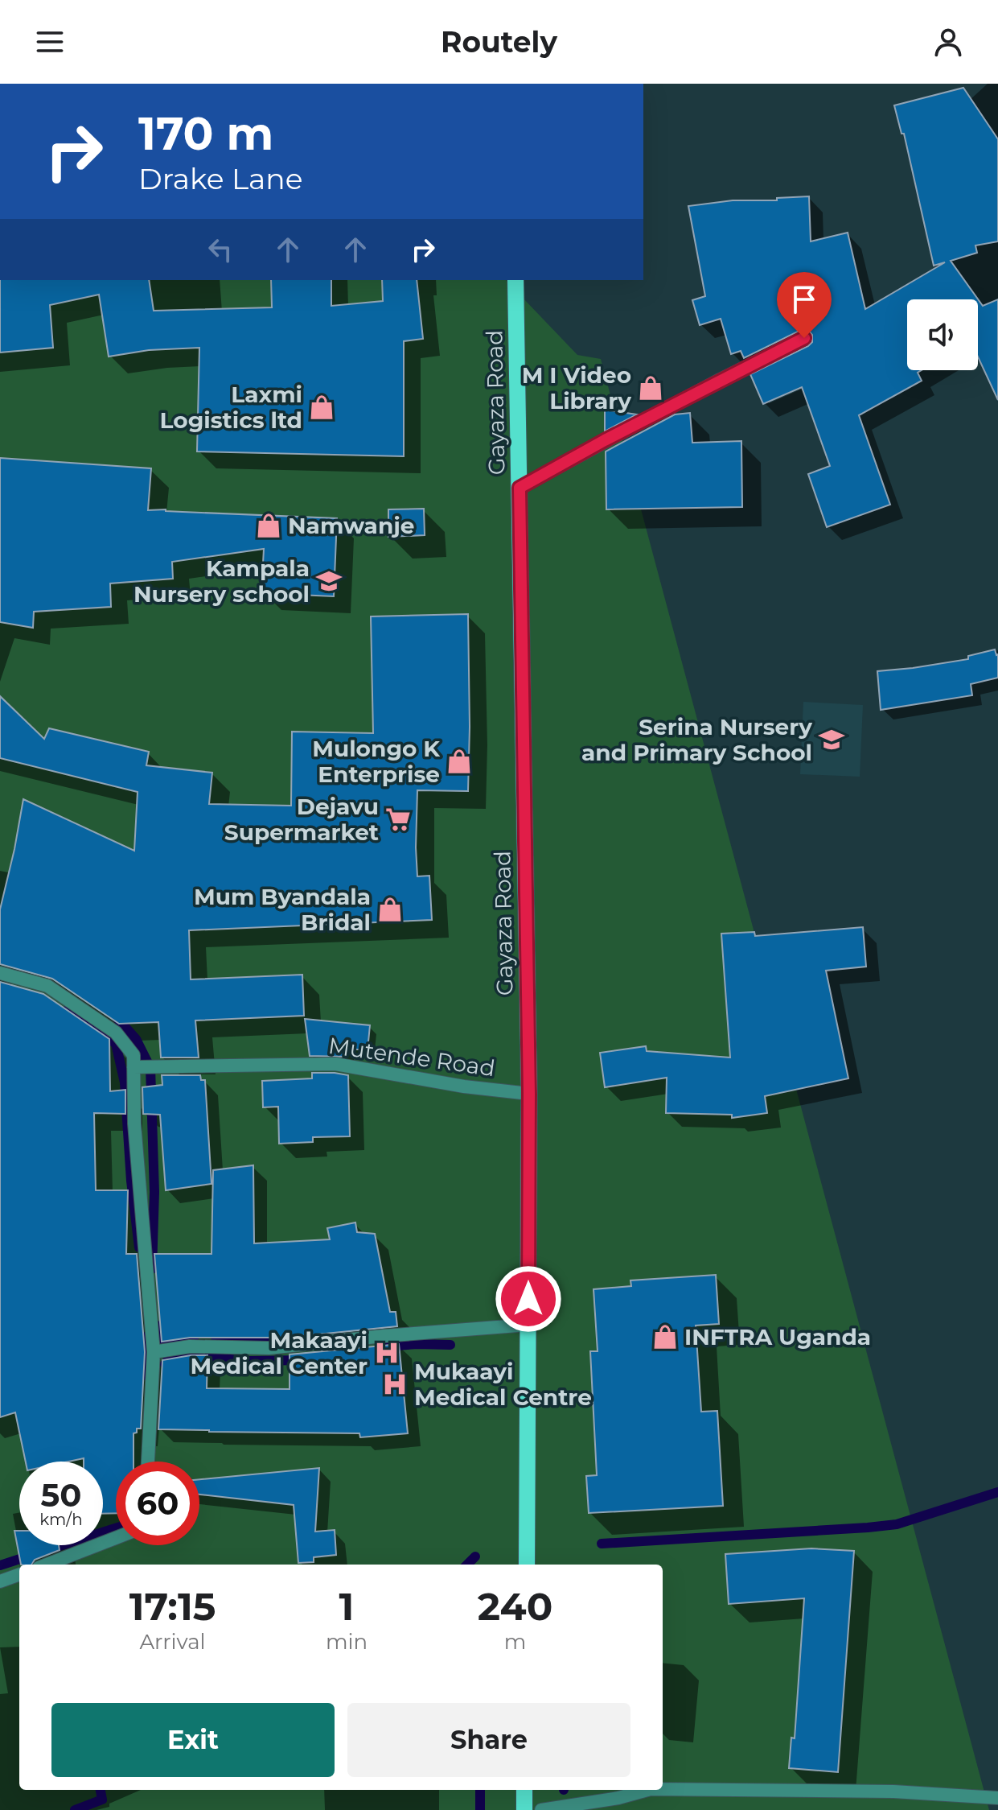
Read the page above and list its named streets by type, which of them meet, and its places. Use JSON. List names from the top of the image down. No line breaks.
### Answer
{"streets":{"main road":["Gayaza Road"],"street":["Mutende Road"]},"crossings":[["Gayaza Road","Mutende Road"]],"places":{"shop":["M I Video Library","Laxmi Logistics ltd","Namwanje","Mulongo K Enterprise","Mum Byandala Bridal","INFTRA Uganda"],"school or university":["Kampala Nursery school","Serina Nursery and Primary School"],"supermarket":["Dejavu Supermarket"],"hospital":["Makaayi Medical Center","Mukaayi Medical Centre"]},"page":{"header":"Routely","turn":["170 m","Drake Lane"],"speed":"50 km/h","limit":"60","eta":["17:15","Arrival","1","min","240","m"],"buttons":["Exit","Share"]}}
